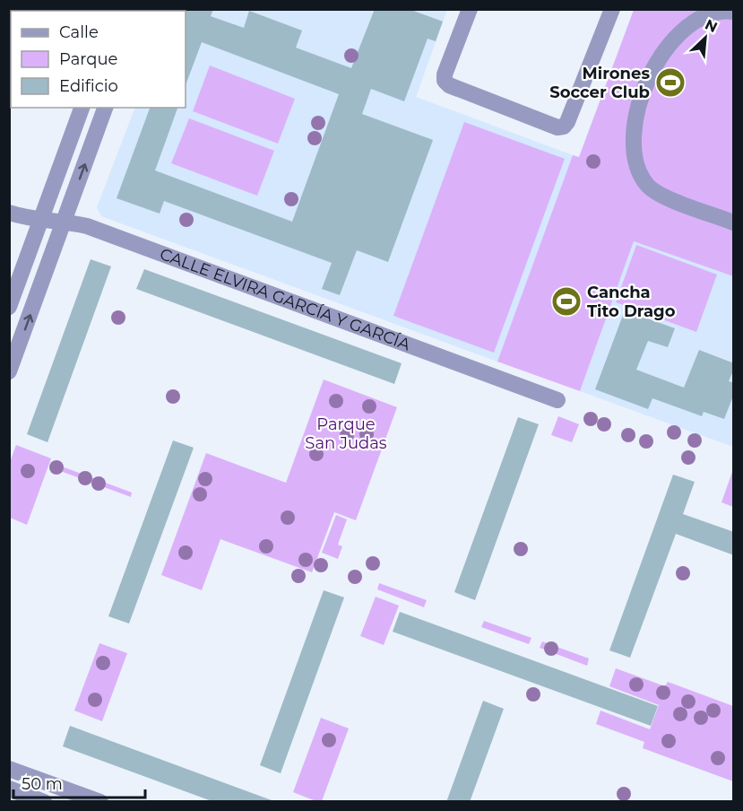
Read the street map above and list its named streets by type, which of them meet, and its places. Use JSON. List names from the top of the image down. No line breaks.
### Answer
{"streets":{"street":["CALLE ELVIRA GARCÍA Y GARCÍA"]},"parks":["Parque San Judas"],"places":{"sports":["Mirones Soccer Club","Cancha Tito Drago"]},"legend":["Calle","Parque","Edificio"],"scale_bar":"50 m","north":"top right"}
